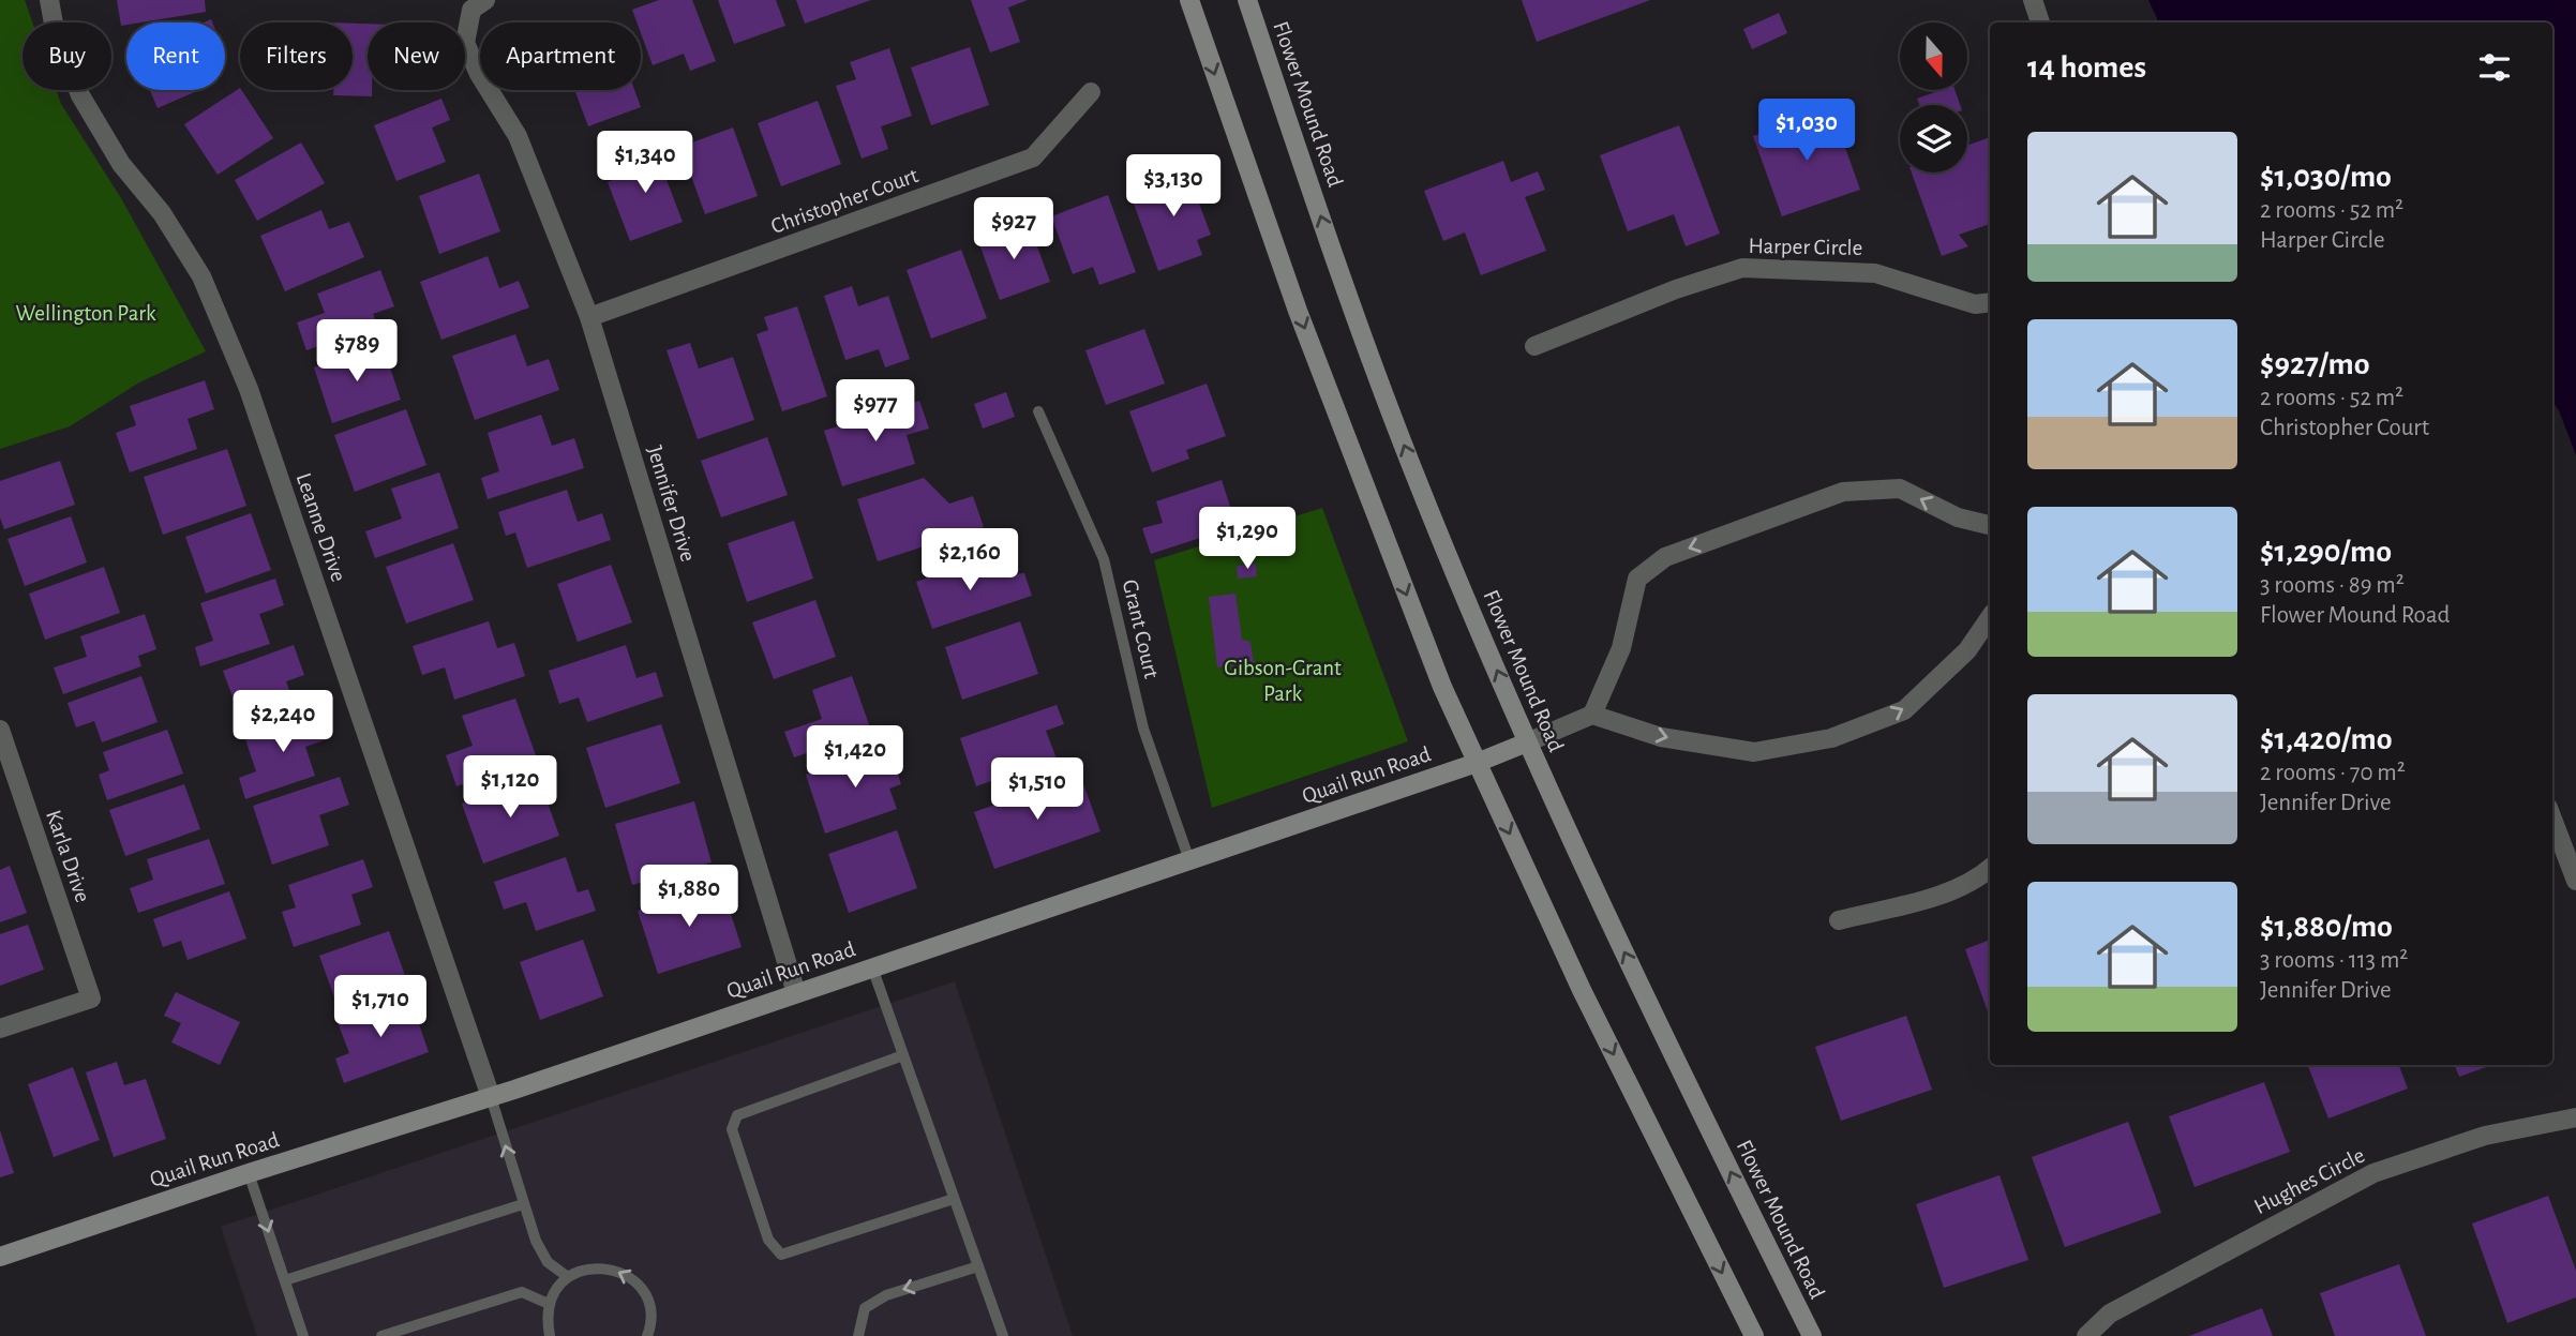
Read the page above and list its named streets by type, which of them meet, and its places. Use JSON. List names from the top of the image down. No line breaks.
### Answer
{"streets":{"main road":["Flower Mound Road","Quail Run Road"],"street":["Christopher Court","Harper Circle","Jennifer Drive","Leanne Drive","Karla Drive","Hughes Circle"],"lane":["Grant Court"]},"crossings":[["Flower Mound Road","Quail Run Road"],["Christopher Court","Jennifer Drive"],["Jennifer Drive","Quail Run Road"],["Leanne Drive","Quail Run Road"],["Grant Court","Quail Run Road"]],"parks":["Wellington Park","Gibson-Grant Park"],"north":"bottom","page":{"chip":["Buy","Rent","Filters","New","Apartment"],"heading":"14 homes","price":["$1,030","$1,340","$3,130","$927","$789","$977","$1,290","$2,160","$2,240","$1,420","$1,120","$1,510","$1,880","$1,710"],"list":[{"name":"$1,030/mo","note":"2 rooms · 52 m² · Harper Circle"},{"name":"$927/mo","note":"2 rooms · 52 m² · Christopher Court"},{"name":"$1,290/mo","note":"3 rooms · 89 m² · Flower Mound Road"},{"name":"$1,420/mo","note":"2 rooms · 70 m² · Jennifer Drive"},{"name":"$1,880/mo","note":"3 rooms · 113 m² · Jennifer Drive"}]}}
